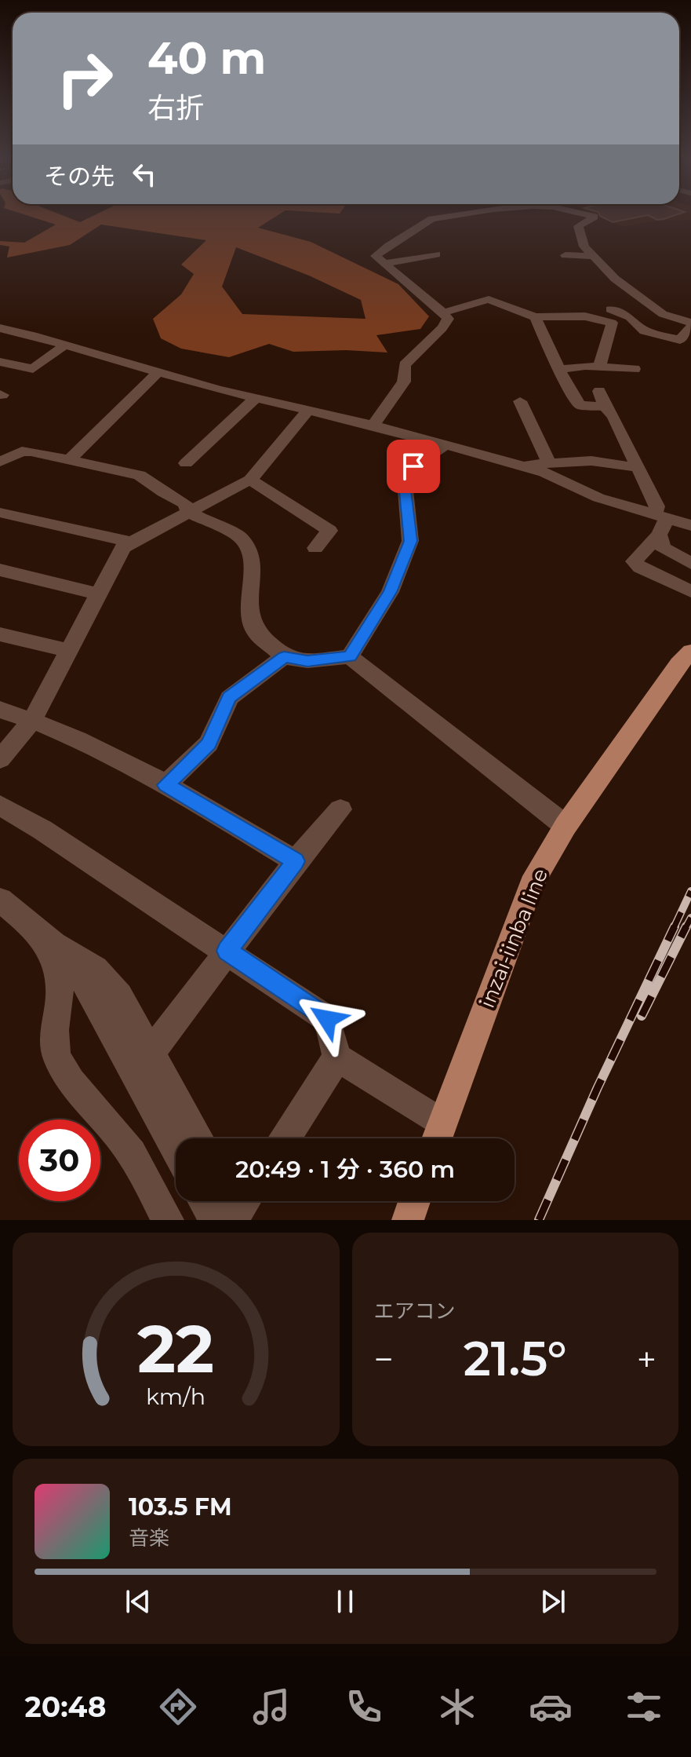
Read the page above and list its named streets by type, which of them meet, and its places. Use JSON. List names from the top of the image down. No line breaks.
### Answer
{"streets":{"main road":["inzai-iinba line"]},"page":{"turn":["40 m","右折"],"then":"その先","limit":"30","trip":"20:49 · 1 分 · 360 m","tile":"エアコン","heat":["−","21.5°","+"],"song":["103.5 FM","音楽"],"tabs":"20:48","gauge":["22","km/h"]}}
